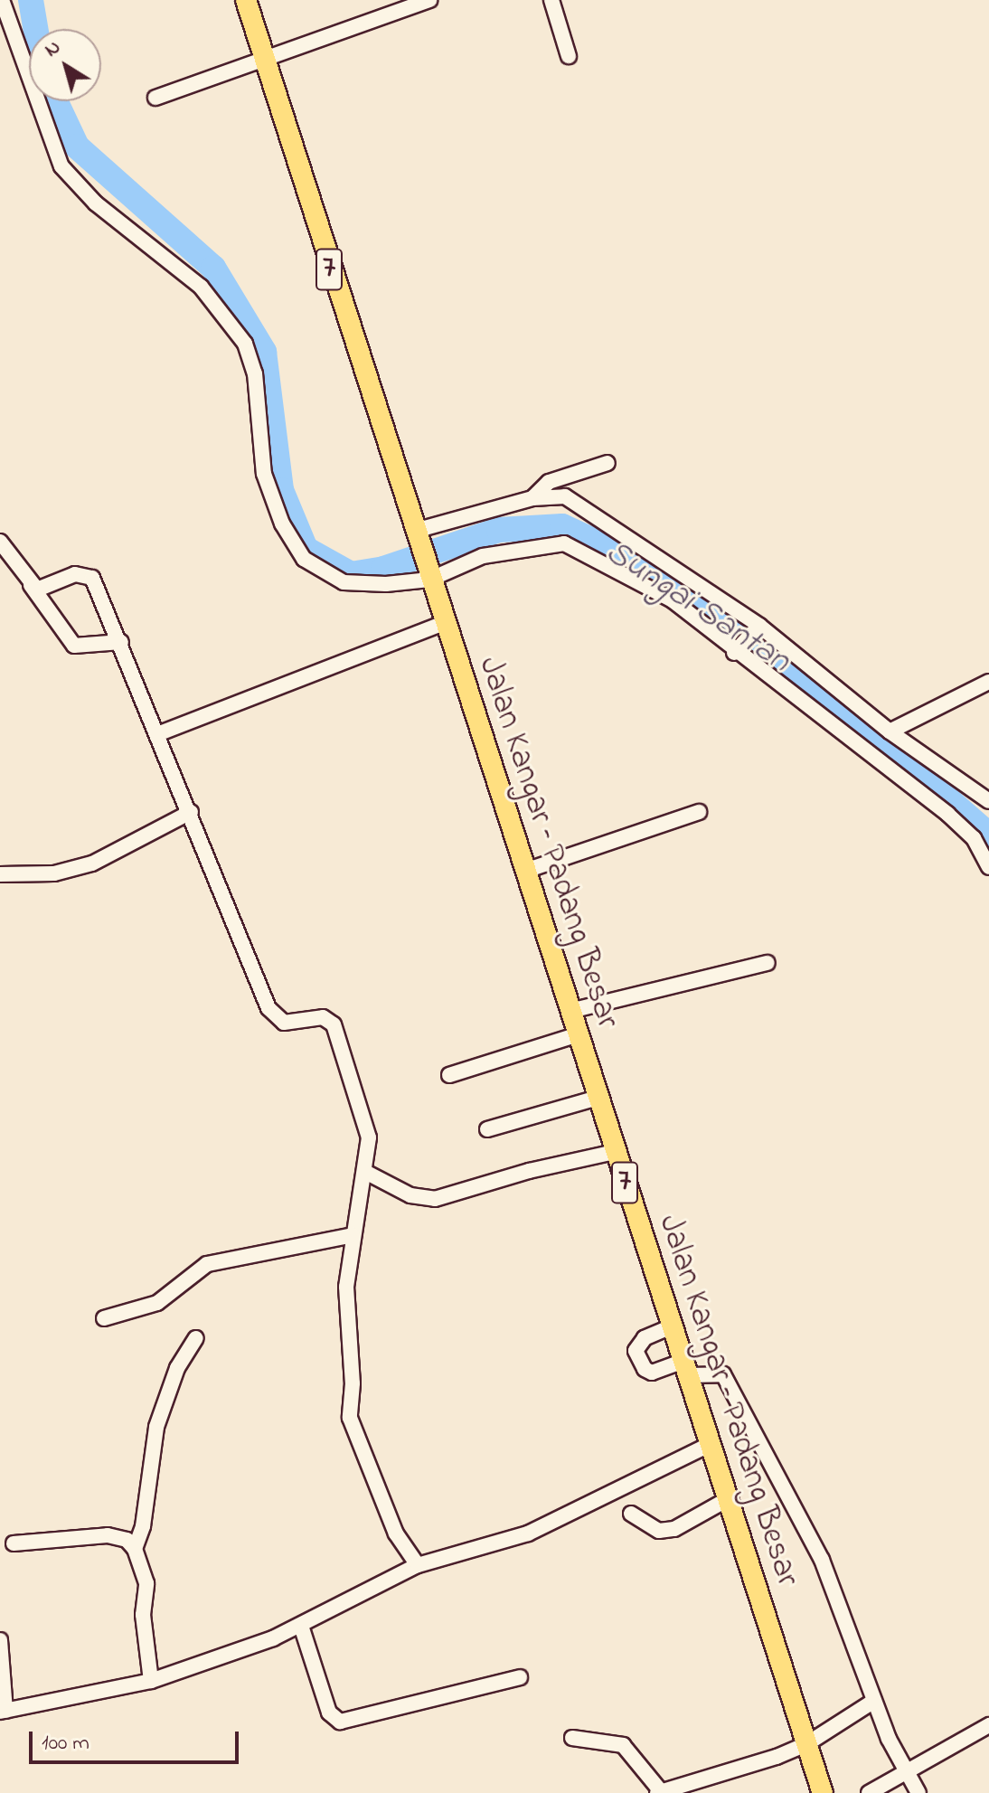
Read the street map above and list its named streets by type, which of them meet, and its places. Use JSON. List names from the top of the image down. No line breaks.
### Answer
{"streets":{"highway":["7","Jalan Kangar – Padang Besar"]},"crossings":[["7","Jalan Kangar – Padang Besar"]],"water":["Sungai Santan"],"scale_bar":"100 m","north":"top left"}
